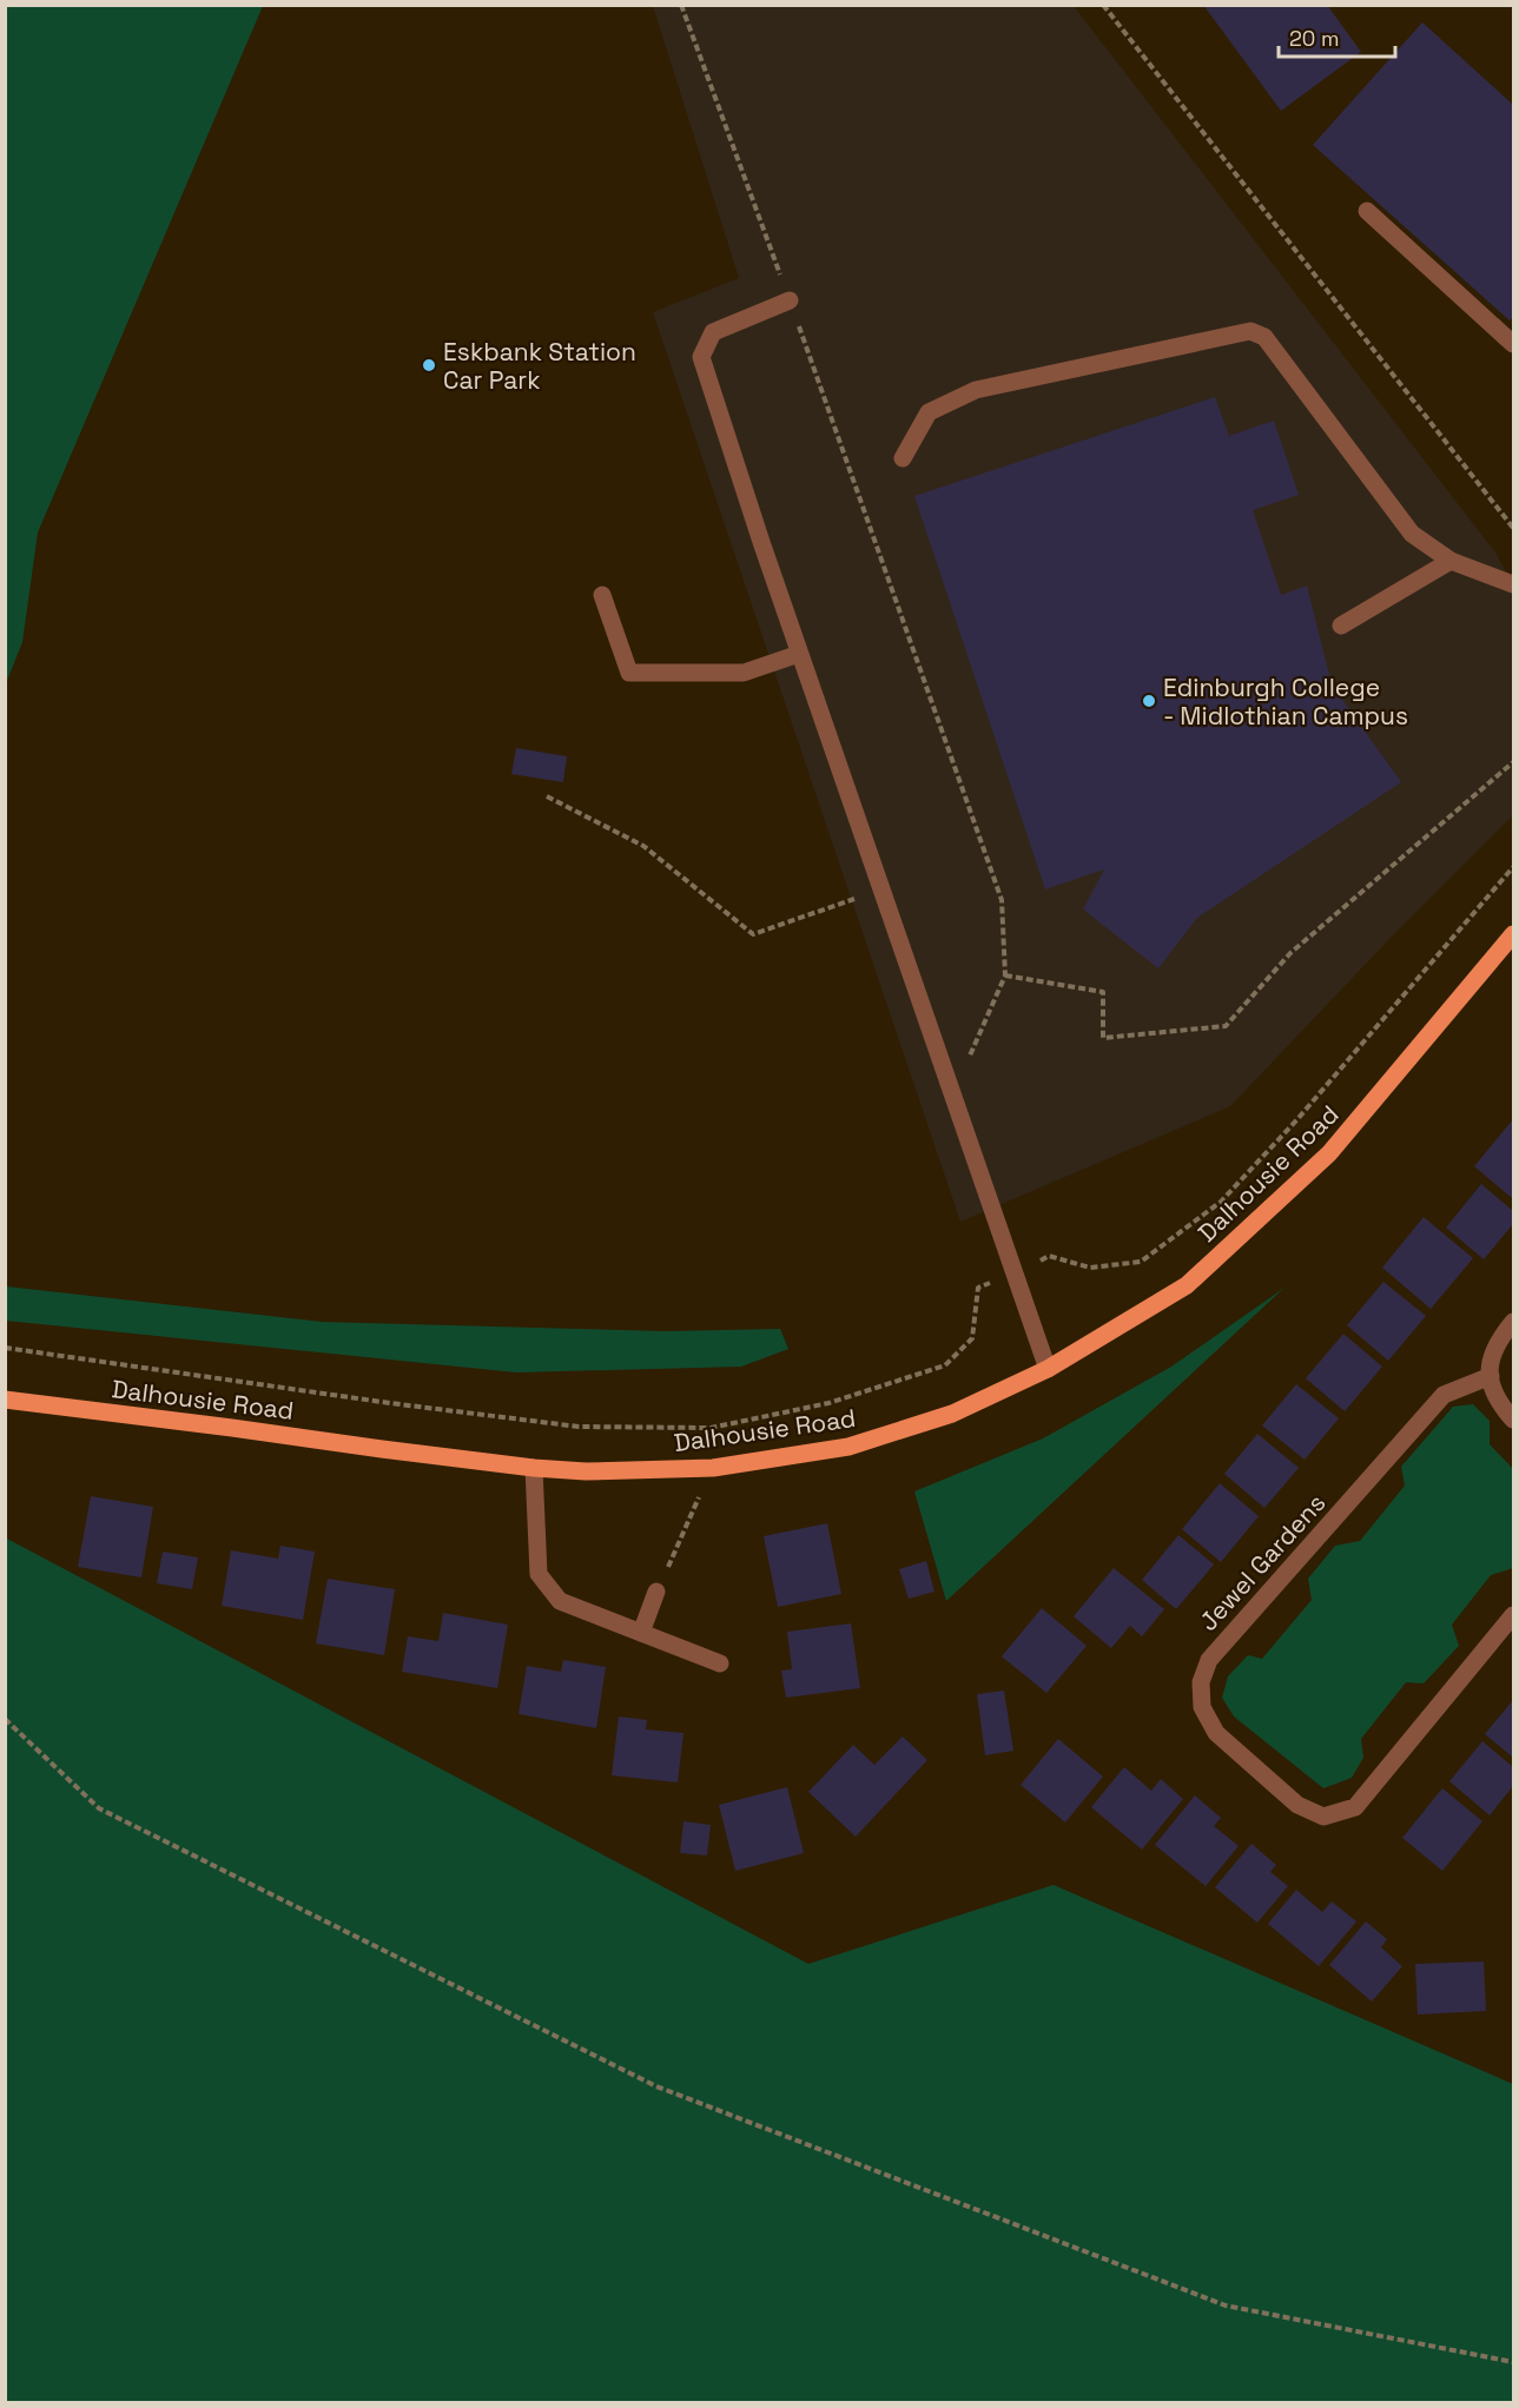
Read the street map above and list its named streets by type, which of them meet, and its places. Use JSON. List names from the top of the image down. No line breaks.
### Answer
{"streets":{"main road":["Dalhousie Road"],"street":["Jewel Gardens"]},"places":["Eskbank Station Car Park","Edinburgh College - Midlothian Campus"],"scale_bar":"20 m"}
